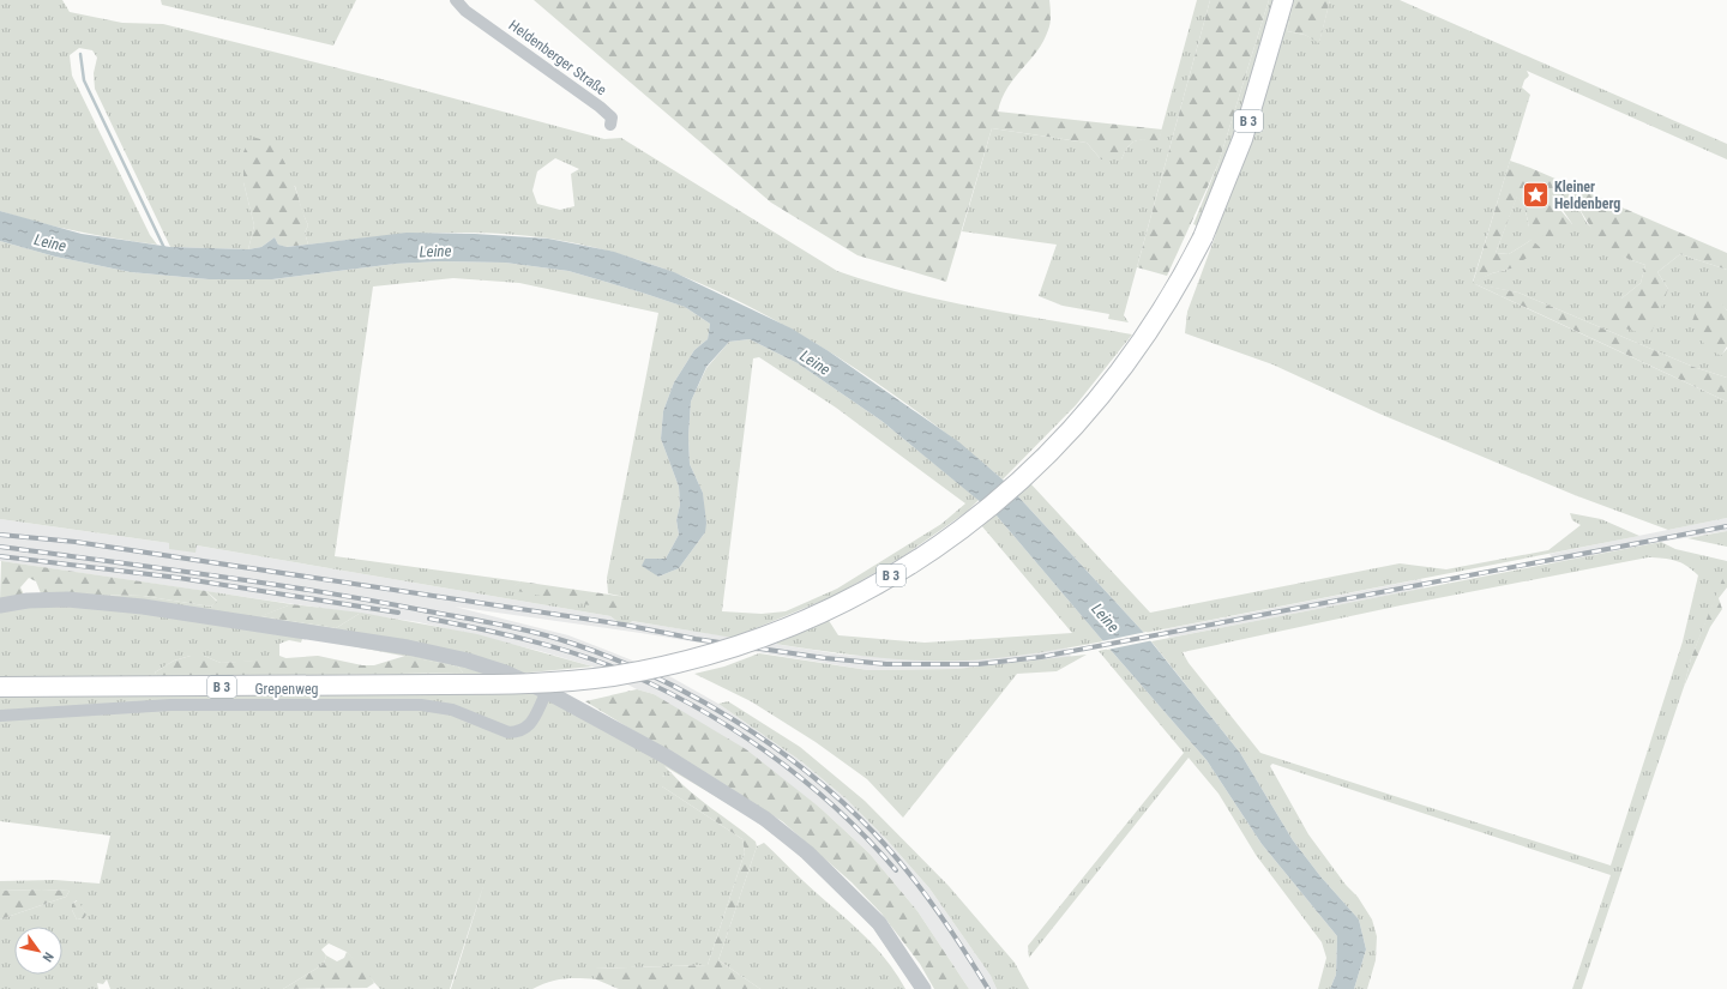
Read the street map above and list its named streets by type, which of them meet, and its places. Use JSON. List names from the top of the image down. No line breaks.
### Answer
{"streets":{"main road":["B 3"],"street":["Heldenberger Straße","Grepenweg"]},"water":["Leine"],"places":{"place":["Kleiner Heldenberg"]},"north":"bottom right"}
